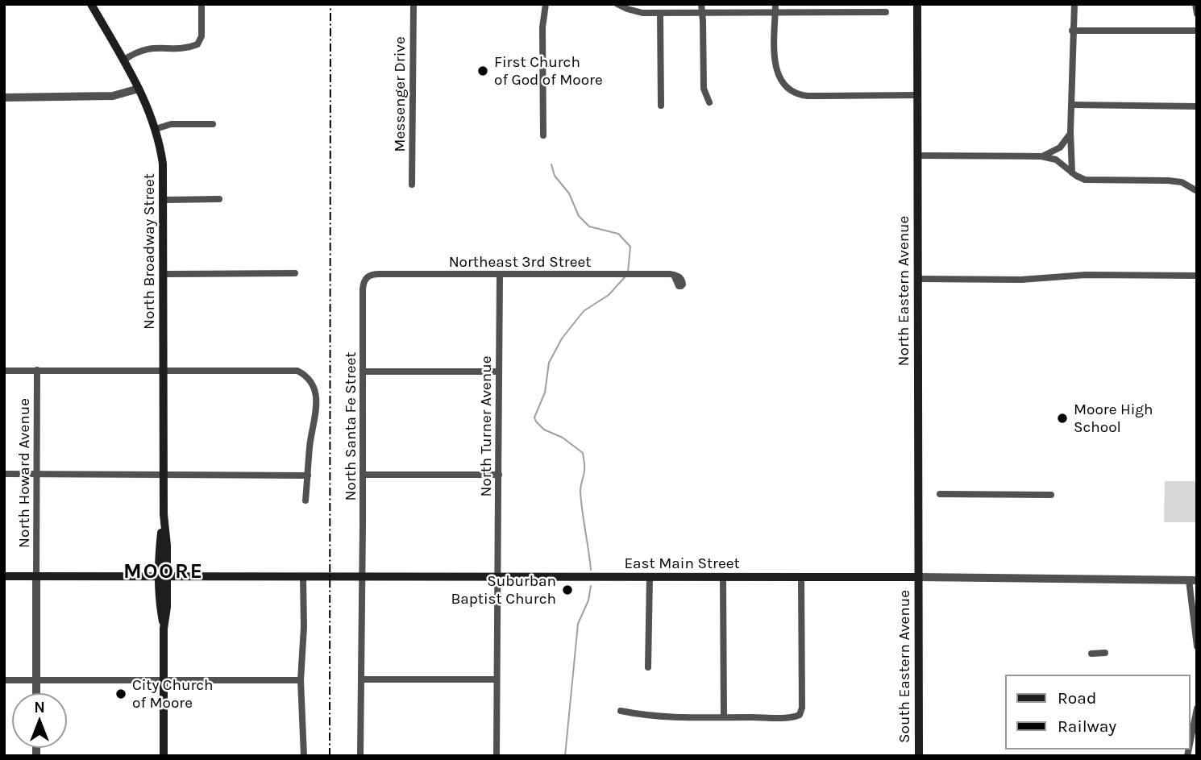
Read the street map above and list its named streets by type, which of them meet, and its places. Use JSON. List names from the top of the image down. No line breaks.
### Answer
{"streets":{"main road":["North Broadway Street","North Eastern Avenue","East Main Street","South Eastern Avenue"],"street":["Messenger Drive","Northeast 3rd Street","North Santa Fe Street","North Turner Avenue","North Howard Avenue"]},"crossings":[["North Broadway Street","East Main Street"],["Northeast 3rd Street","North Santa Fe Street"],["Northeast 3rd Street","North Turner Avenue"],["North Eastern Avenue","East Main Street"],["North Eastern Avenue","South Eastern Avenue"],["North Santa Fe Street","East Main Street"],["North Turner Avenue","East Main Street"],["North Howard Avenue","East Main Street"],["East Main Street","South Eastern Avenue"]],"districts":["MOORE"],"places":["First Church of God of Moore","Moore High School","Suburban Baptist Church","City Church of Moore"],"legend":["Road","Railway"],"north":"top"}
